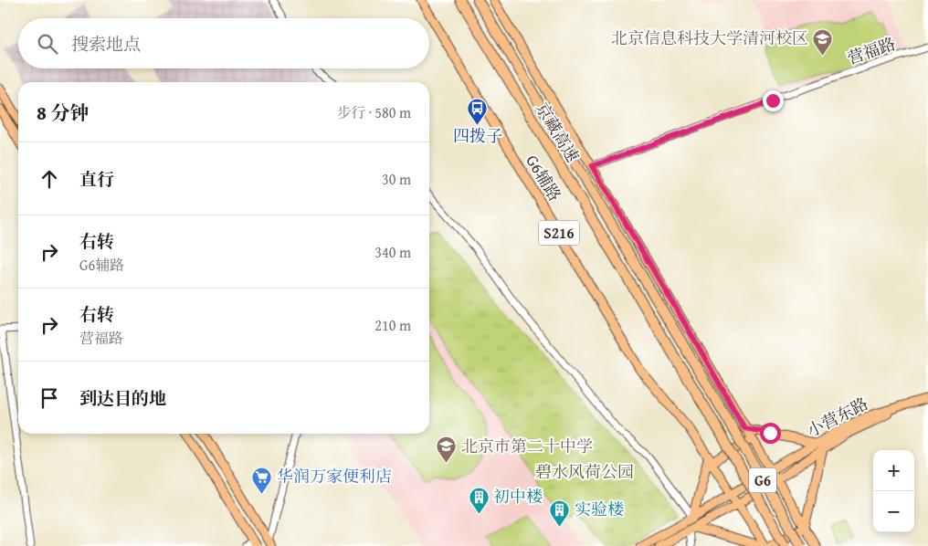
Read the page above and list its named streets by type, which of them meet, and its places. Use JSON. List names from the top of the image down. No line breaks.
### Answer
{"streets":{"highway":["京藏高速","G6"],"main road":["G6辅路","S216","小营东路"],"street":["营福路"]},"crossings":[["G6辅路","小营东路"]],"parks":["碧水风荷公园"],"places":{"school or university":["北京信息科技大学清河校区","北京市第二十中学"],"bus stop":["四拨子"],"supermarket":["华润万家便利店"],"building":["初中楼","实验楼"]},"page":{"search":"搜索地点","heading":["8 分钟","步行 · 580 m"],"list":[["直行","30 m"],["右转","G6辅路","340 m"],["右转","营福路","210 m"],"到达目的地"],"map_buttons":["+","−"]}}
